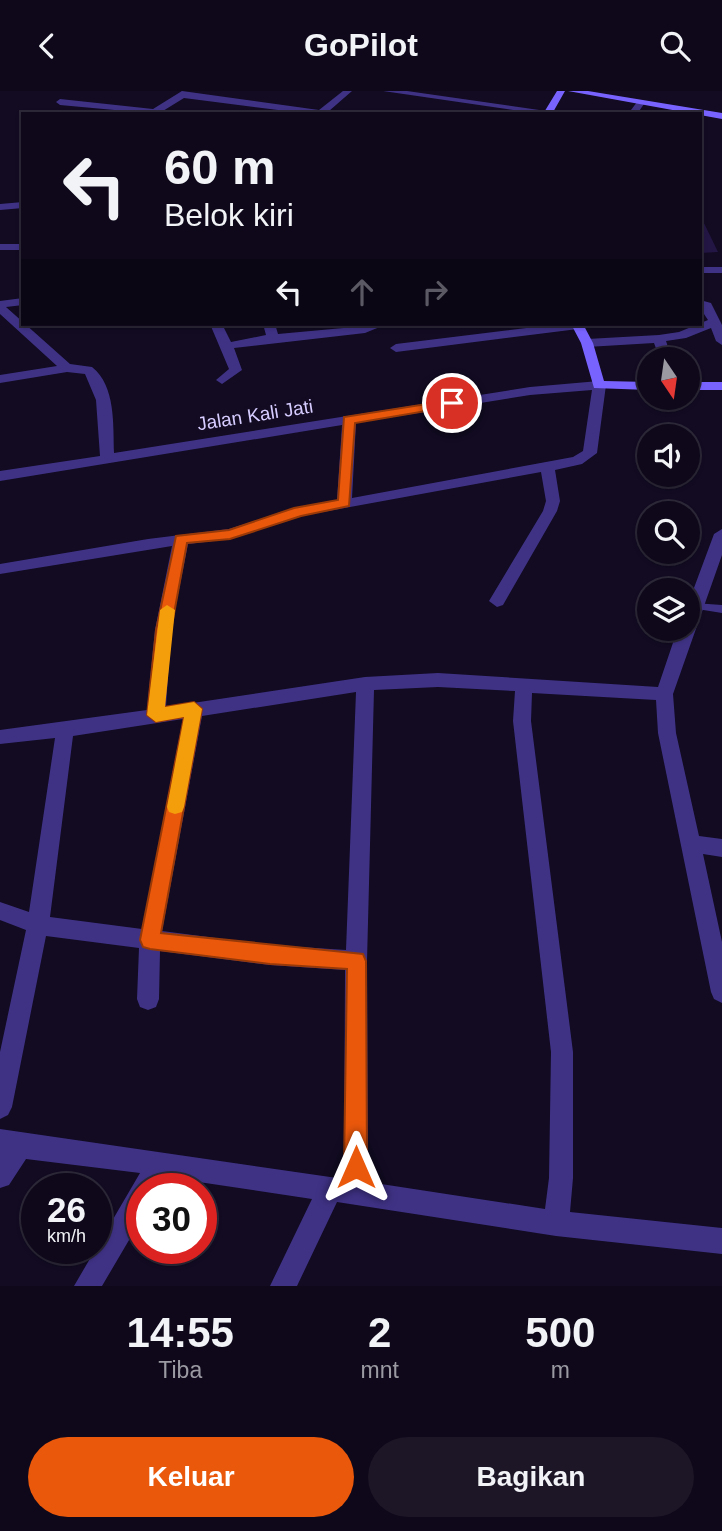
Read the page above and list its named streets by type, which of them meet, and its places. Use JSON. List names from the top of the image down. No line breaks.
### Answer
{"streets":{"street":["Jalan Kali Jati"]},"north":"bottom","page":{"header":"GoPilot","turn":["60 m","Belok kiri"],"speed":"26 km/h","limit":"30","eta":["14:55","Tiba","2","mnt","500","m"],"buttons":["Keluar","Bagikan"]}}
